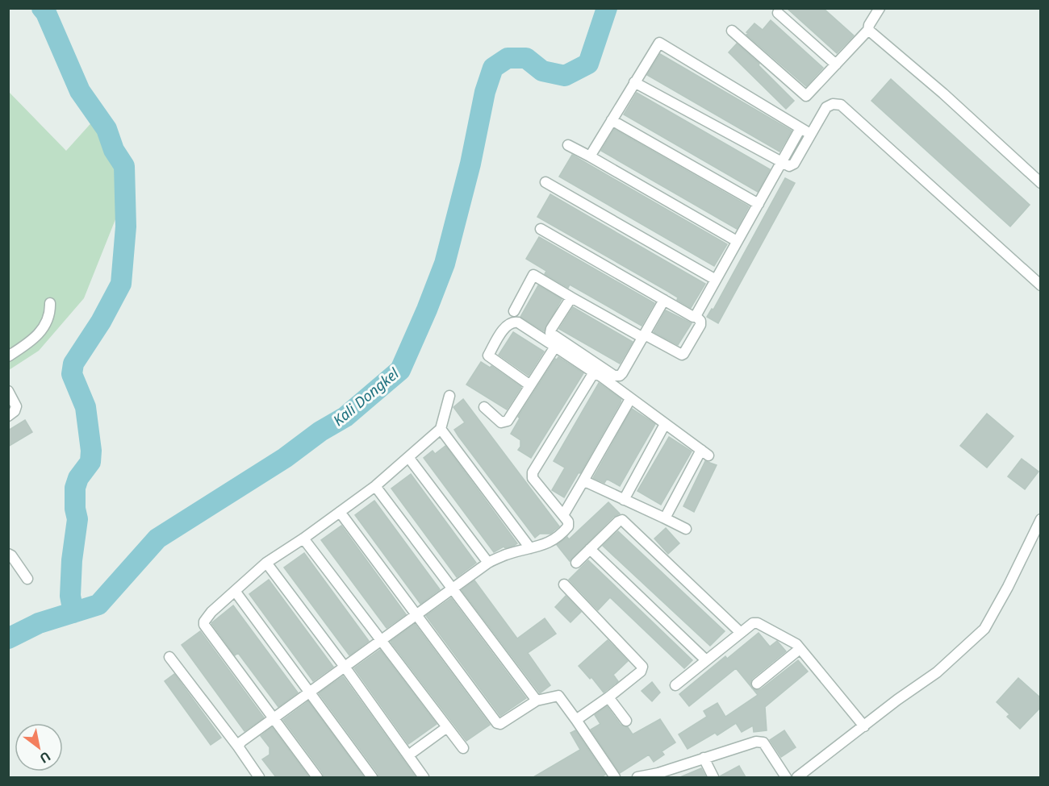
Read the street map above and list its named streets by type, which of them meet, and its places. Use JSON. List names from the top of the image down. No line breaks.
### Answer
{"water":["Kali Dongkel"],"north":"bottom right"}
